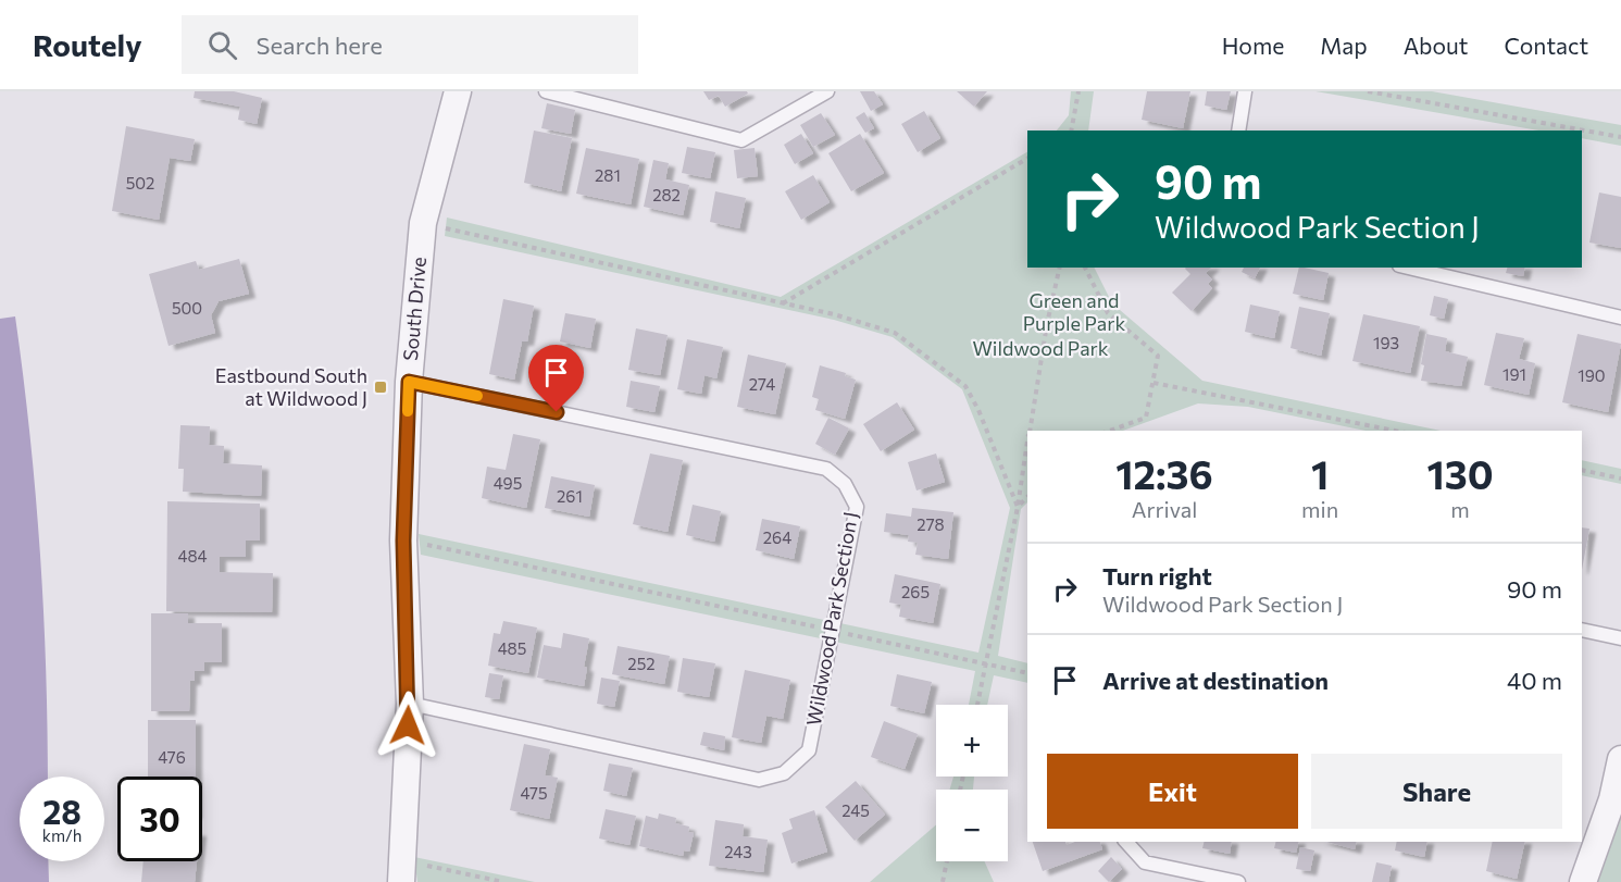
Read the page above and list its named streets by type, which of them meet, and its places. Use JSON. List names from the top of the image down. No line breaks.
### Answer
{"streets":{"street":["South Drive"],"lane":["Wildwood Park Section J"]},"crossings":[["South Drive","Wildwood Park Section J"]],"parks":["Green and Purple Park","Wildwood Park"],"places":{"transit":["Eastbound South at Wildwood J"]},"house_numbers":["281","502","282","500","193","191","190","274","495","261","278","264","484","265","485","252","476","475","245","243"],"page":{"header":"Routely","search":"Search here","nav":["Home","Map","About","Contact"],"turn":["90 m","Wildwood Park Section J"],"eta":["12:36","Arrival","1","min","130","m"],"list":[{"name":"Turn right","note":"Wildwood Park Section J","value":"90 m"},{"name":"Arrive at destination","value":"40 m"}],"map_buttons":["+","−"],"buttons":["Exit","Share"],"speed":"28 km/h","limit":"30"}}
